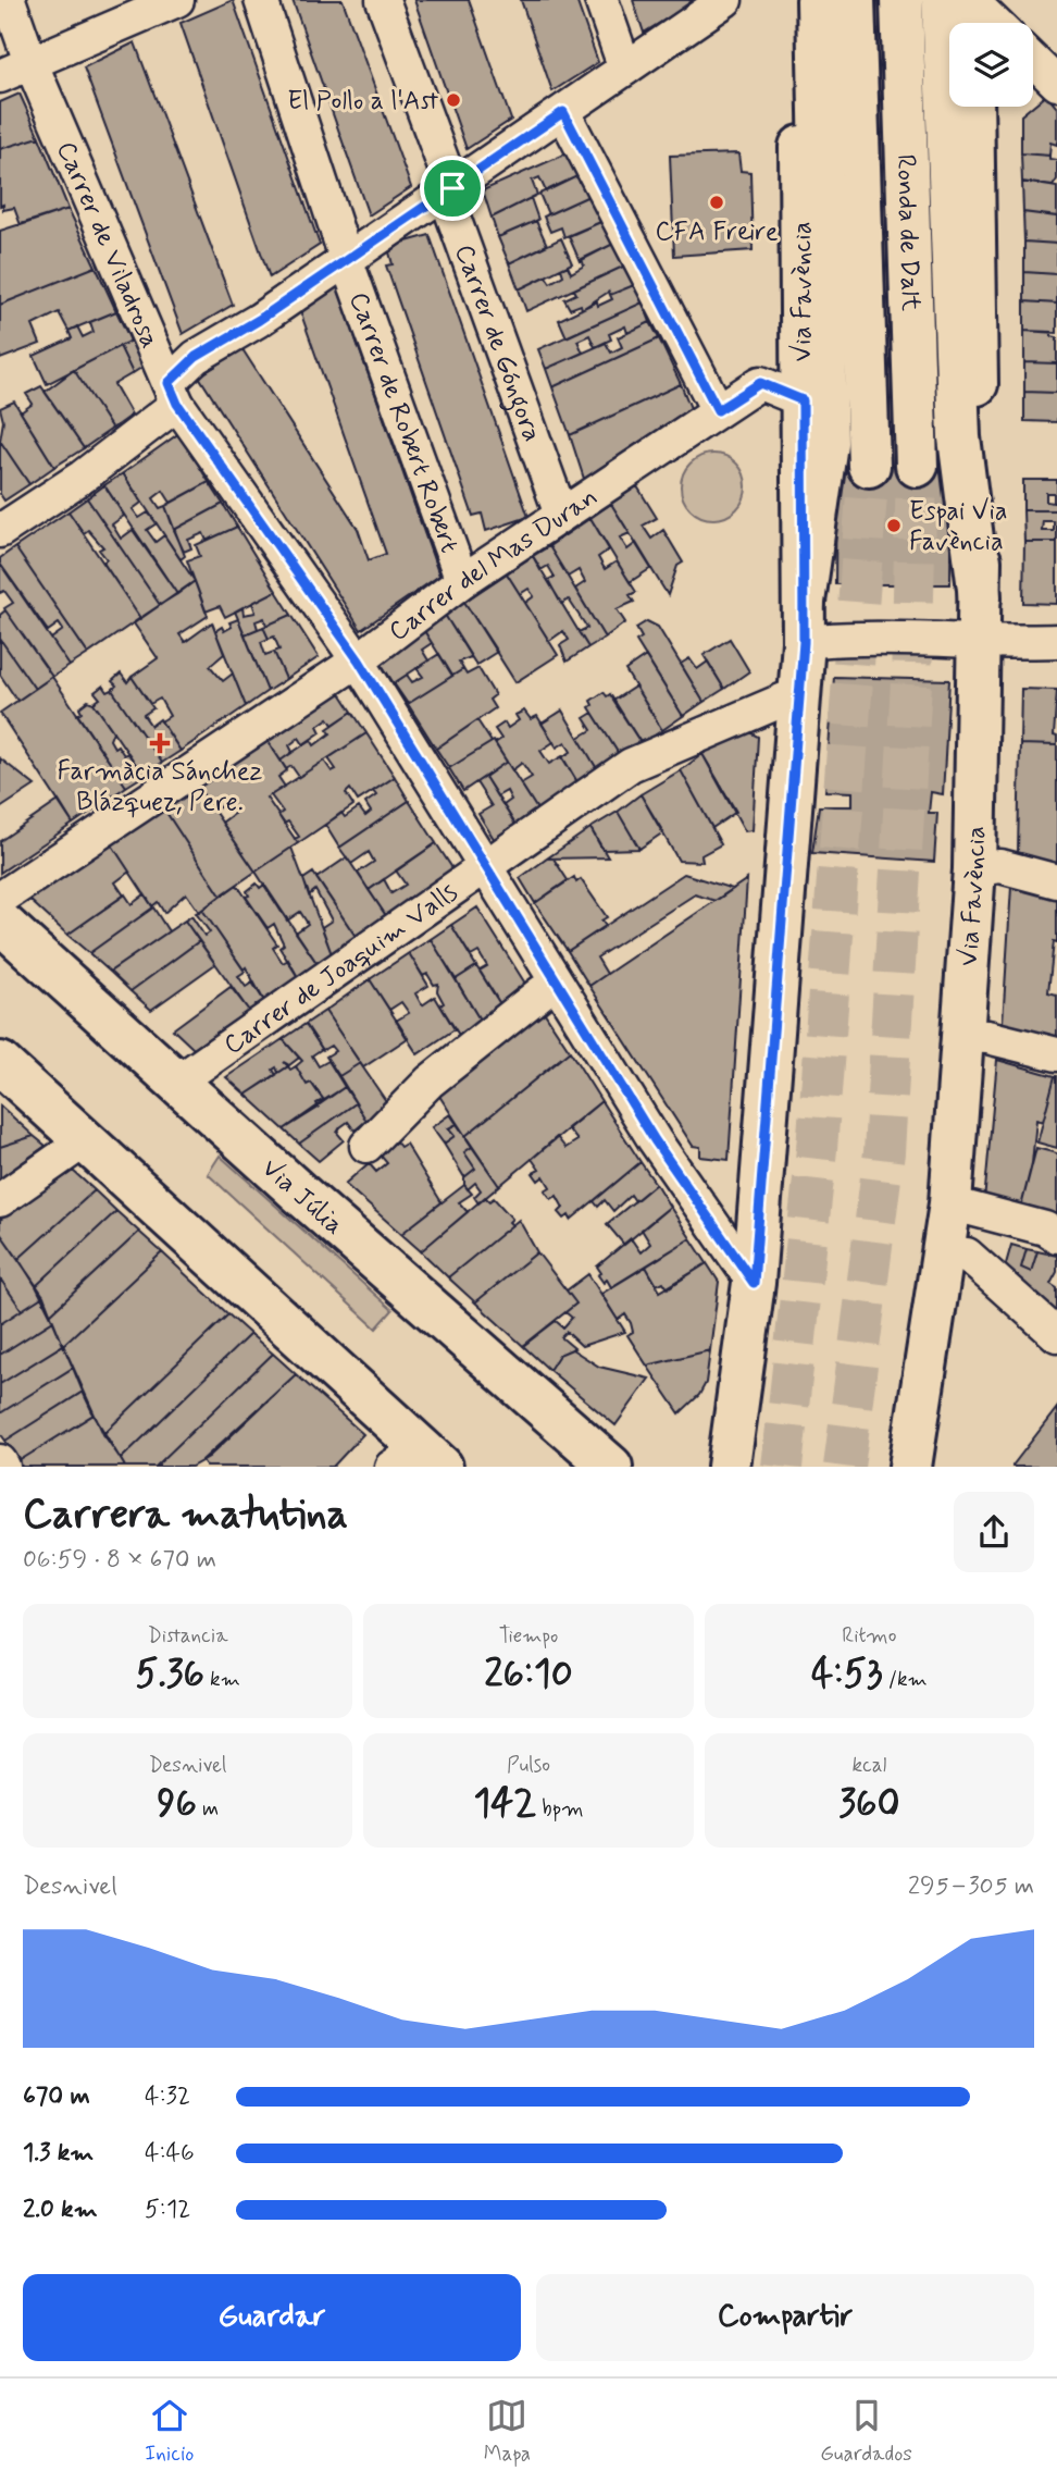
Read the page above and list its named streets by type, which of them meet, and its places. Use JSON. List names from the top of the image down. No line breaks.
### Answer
{"streets":{"main road":["Ronda de Dalt","Via Favència","Via Júlia"],"street":["Carrer de Viladrosa","Carrer de Góngora","Carrer de Robert Robert","Carrer del Mas Duran","Carrer de Joaquim Valls"]},"crossings":[["Carrer de Viladrosa","Via Favència"],["Carrer de Viladrosa","Carrer del Mas Duran"],["Carrer de Viladrosa","Carrer de Joaquim Valls"],["Via Favència","Carrer del Mas Duran"],["Carrer de Góngora","Carrer del Mas Duran"],["Carrer de Robert Robert","Carrer del Mas Duran"],["Carrer de Joaquim Valls","Via Júlia"]],"places":{"other":["El Pollo a l'Ast","CFA Freire","Espai Via Favència"],"health":["Farmàcia Sánchez Blázquez, Pere."]},"page":{"heading":["Carrera matutina","06:59 · 8 × 670 m"],"stats":[["Distancia","5.36 km"],["Tiempo","26:10"],["Ritmo","4:53 /km"],["Desnivel","96 m"],["Pulso","142 bpm"],["kcal","360"]],"chart":["Desnivel","295–305 m"],"list":[{"name":"670 m","note":"4:32"},{"name":"1.3 km","note":"4:46"},{"name":"2.0 km","note":"5:12"}],"buttons":["Guardar","Compartir"],"tabs":["Inicio","Mapa","Guardados"]}}
